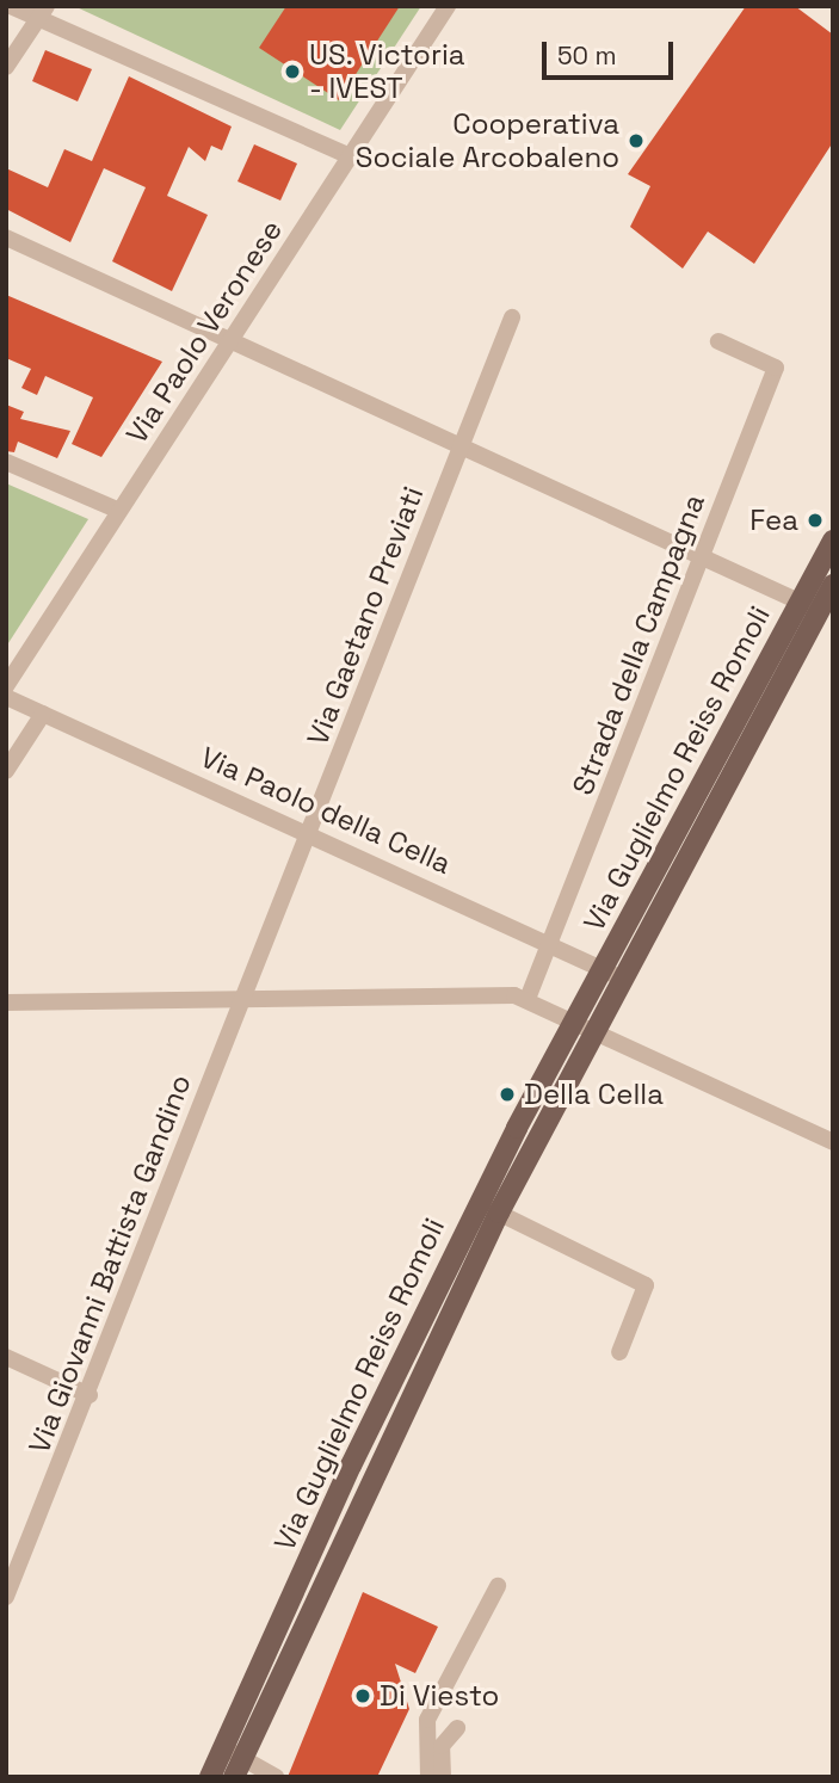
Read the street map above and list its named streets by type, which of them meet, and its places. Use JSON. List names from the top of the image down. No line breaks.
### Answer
{"streets":{"main road":["Via Guglielmo Reiss Romoli"],"street":["Via Paolo Veronese","Via Gaetano Previati","Strada della Campagna","Via Paolo della Cella","Via Giovanni Battista Gandino"]},"crossings":[["Via Gaetano Previati","Via Paolo della Cella"],["Via Gaetano Previati","Via Giovanni Battista Gandino"],["Strada della Campagna","Via Paolo della Cella"],["Via Guglielmo Reiss Romoli","Via Paolo della Cella"]],"places":["US. Victoria - IVEST","Cooperativa Sociale Arcobaleno","Fea","Della Cella","Di Viesto"],"scale_bar":"50 m"}
